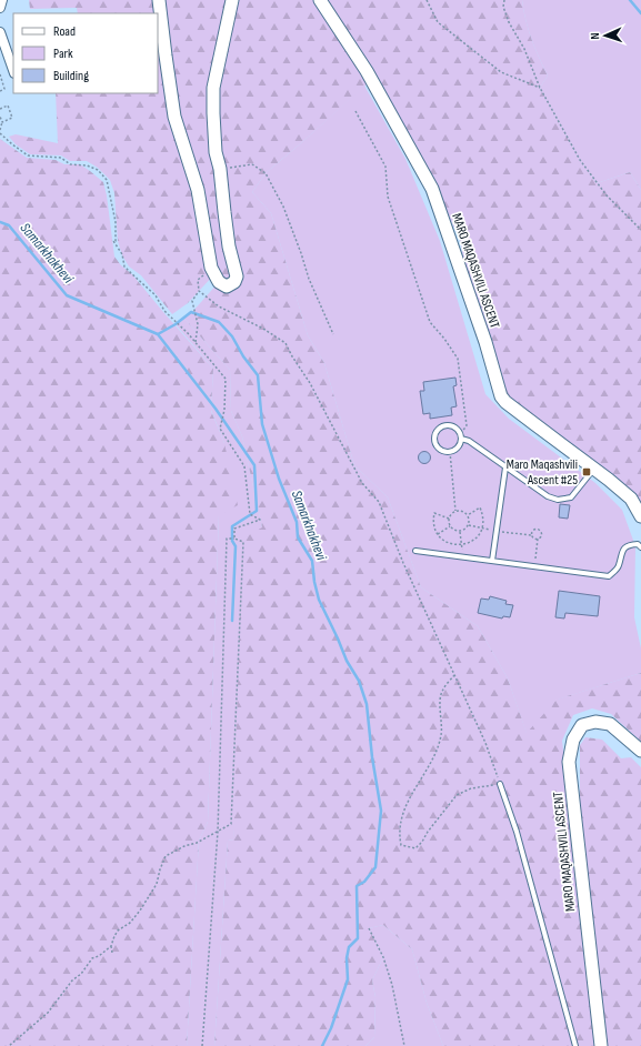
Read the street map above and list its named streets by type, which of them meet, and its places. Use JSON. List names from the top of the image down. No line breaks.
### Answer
{"streets":{"main road":["MARO MAQASHVILI ASCENT"]},"water":["Samarkhakhevi"],"places":{"transit":["Maro Maqashvili Ascent #25"]},"legend":["Road","Park","Building"],"north":"left"}
